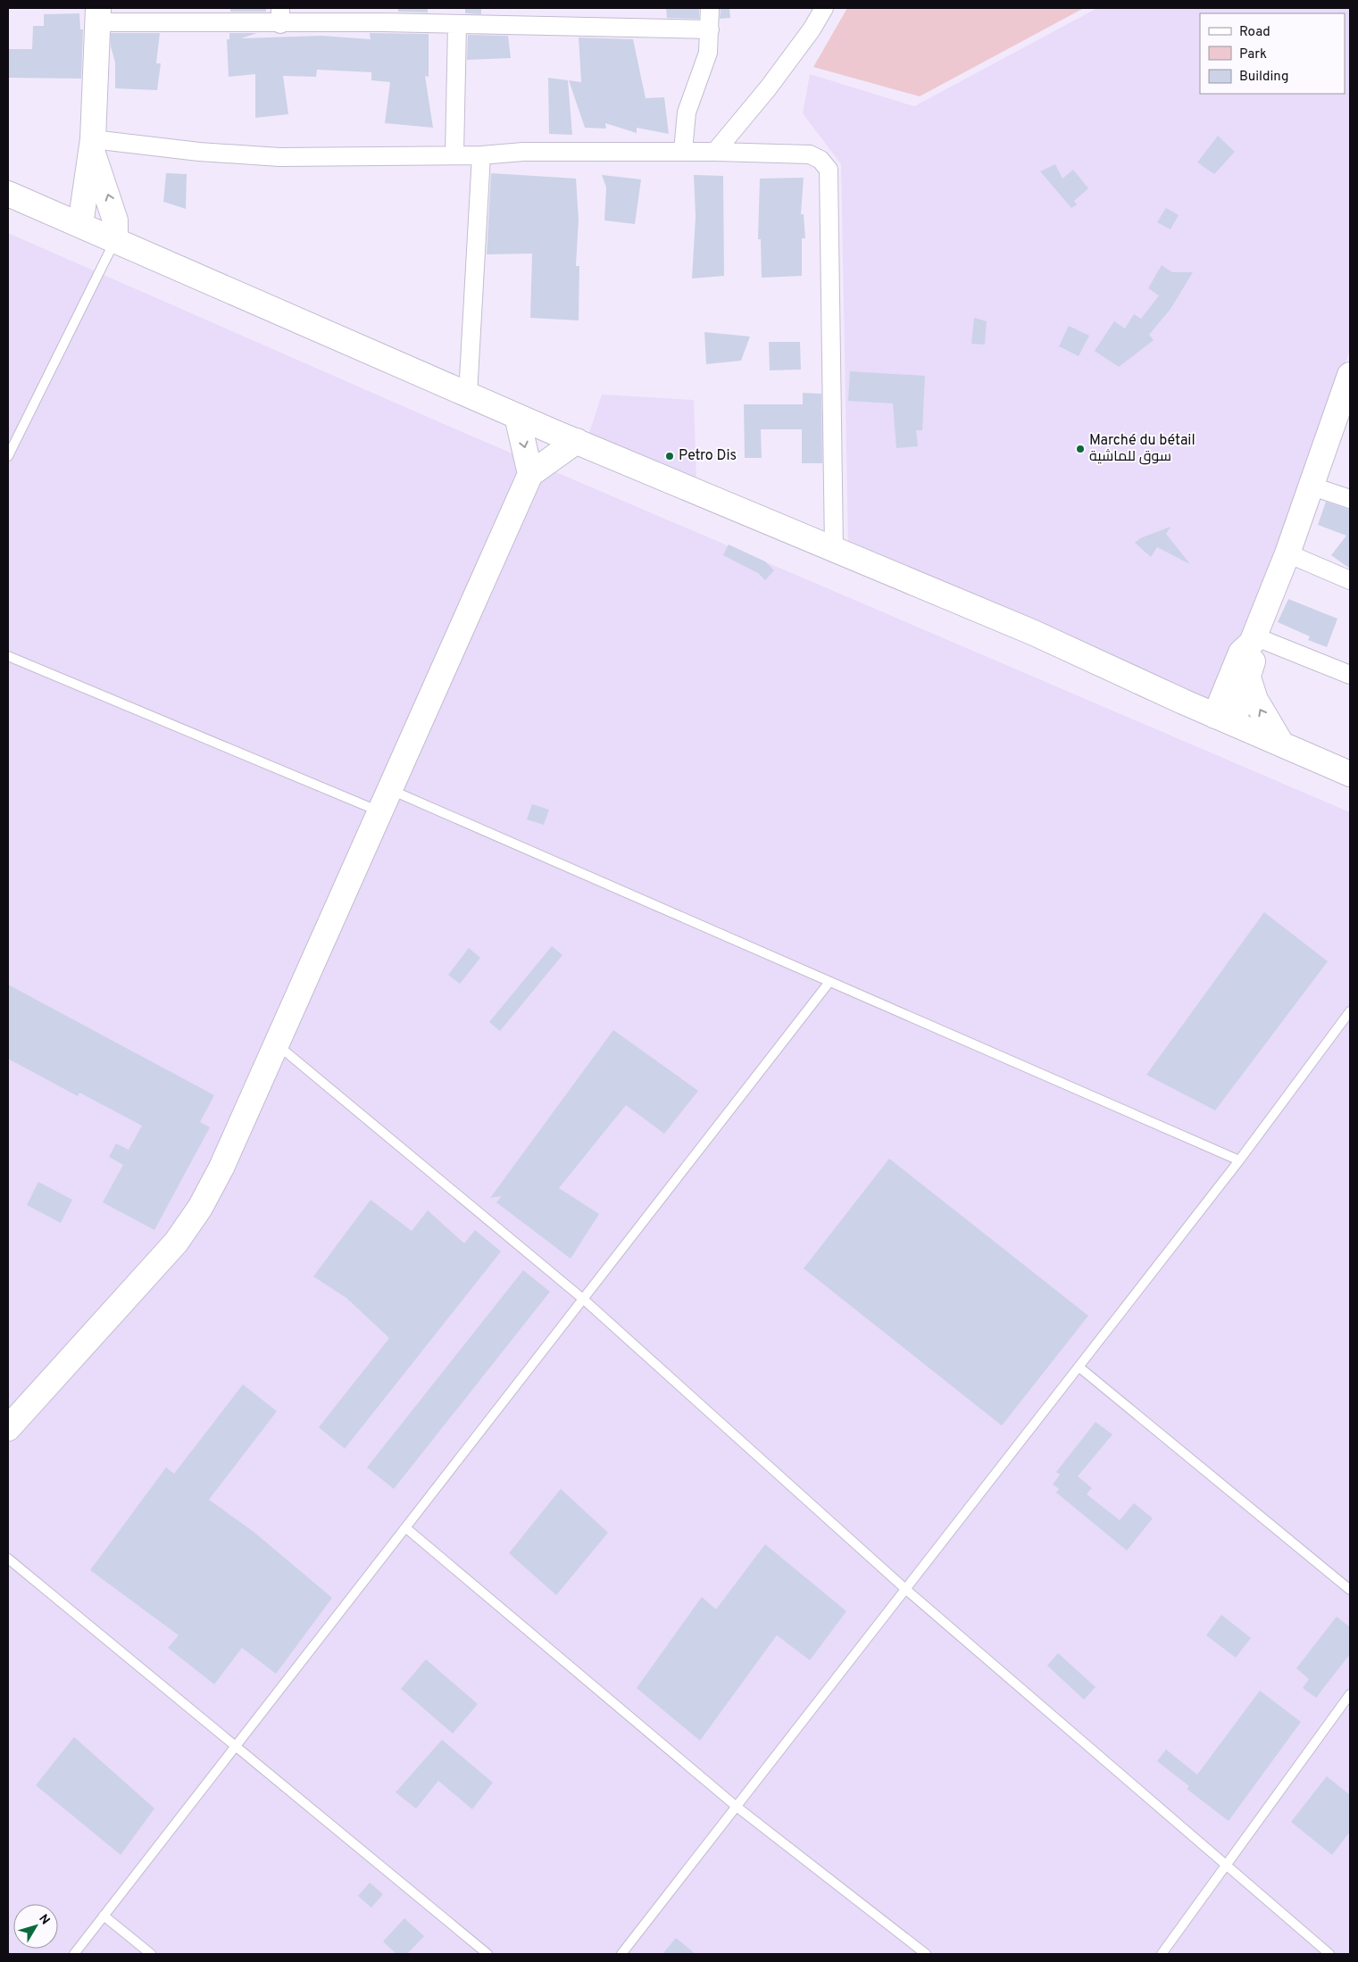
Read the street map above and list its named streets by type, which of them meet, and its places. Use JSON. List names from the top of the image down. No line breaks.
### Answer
{"places":["Marché du bétail سوق للماشية","Petro Dis"],"legend":["Road","Park","Building"],"north":"top right"}
